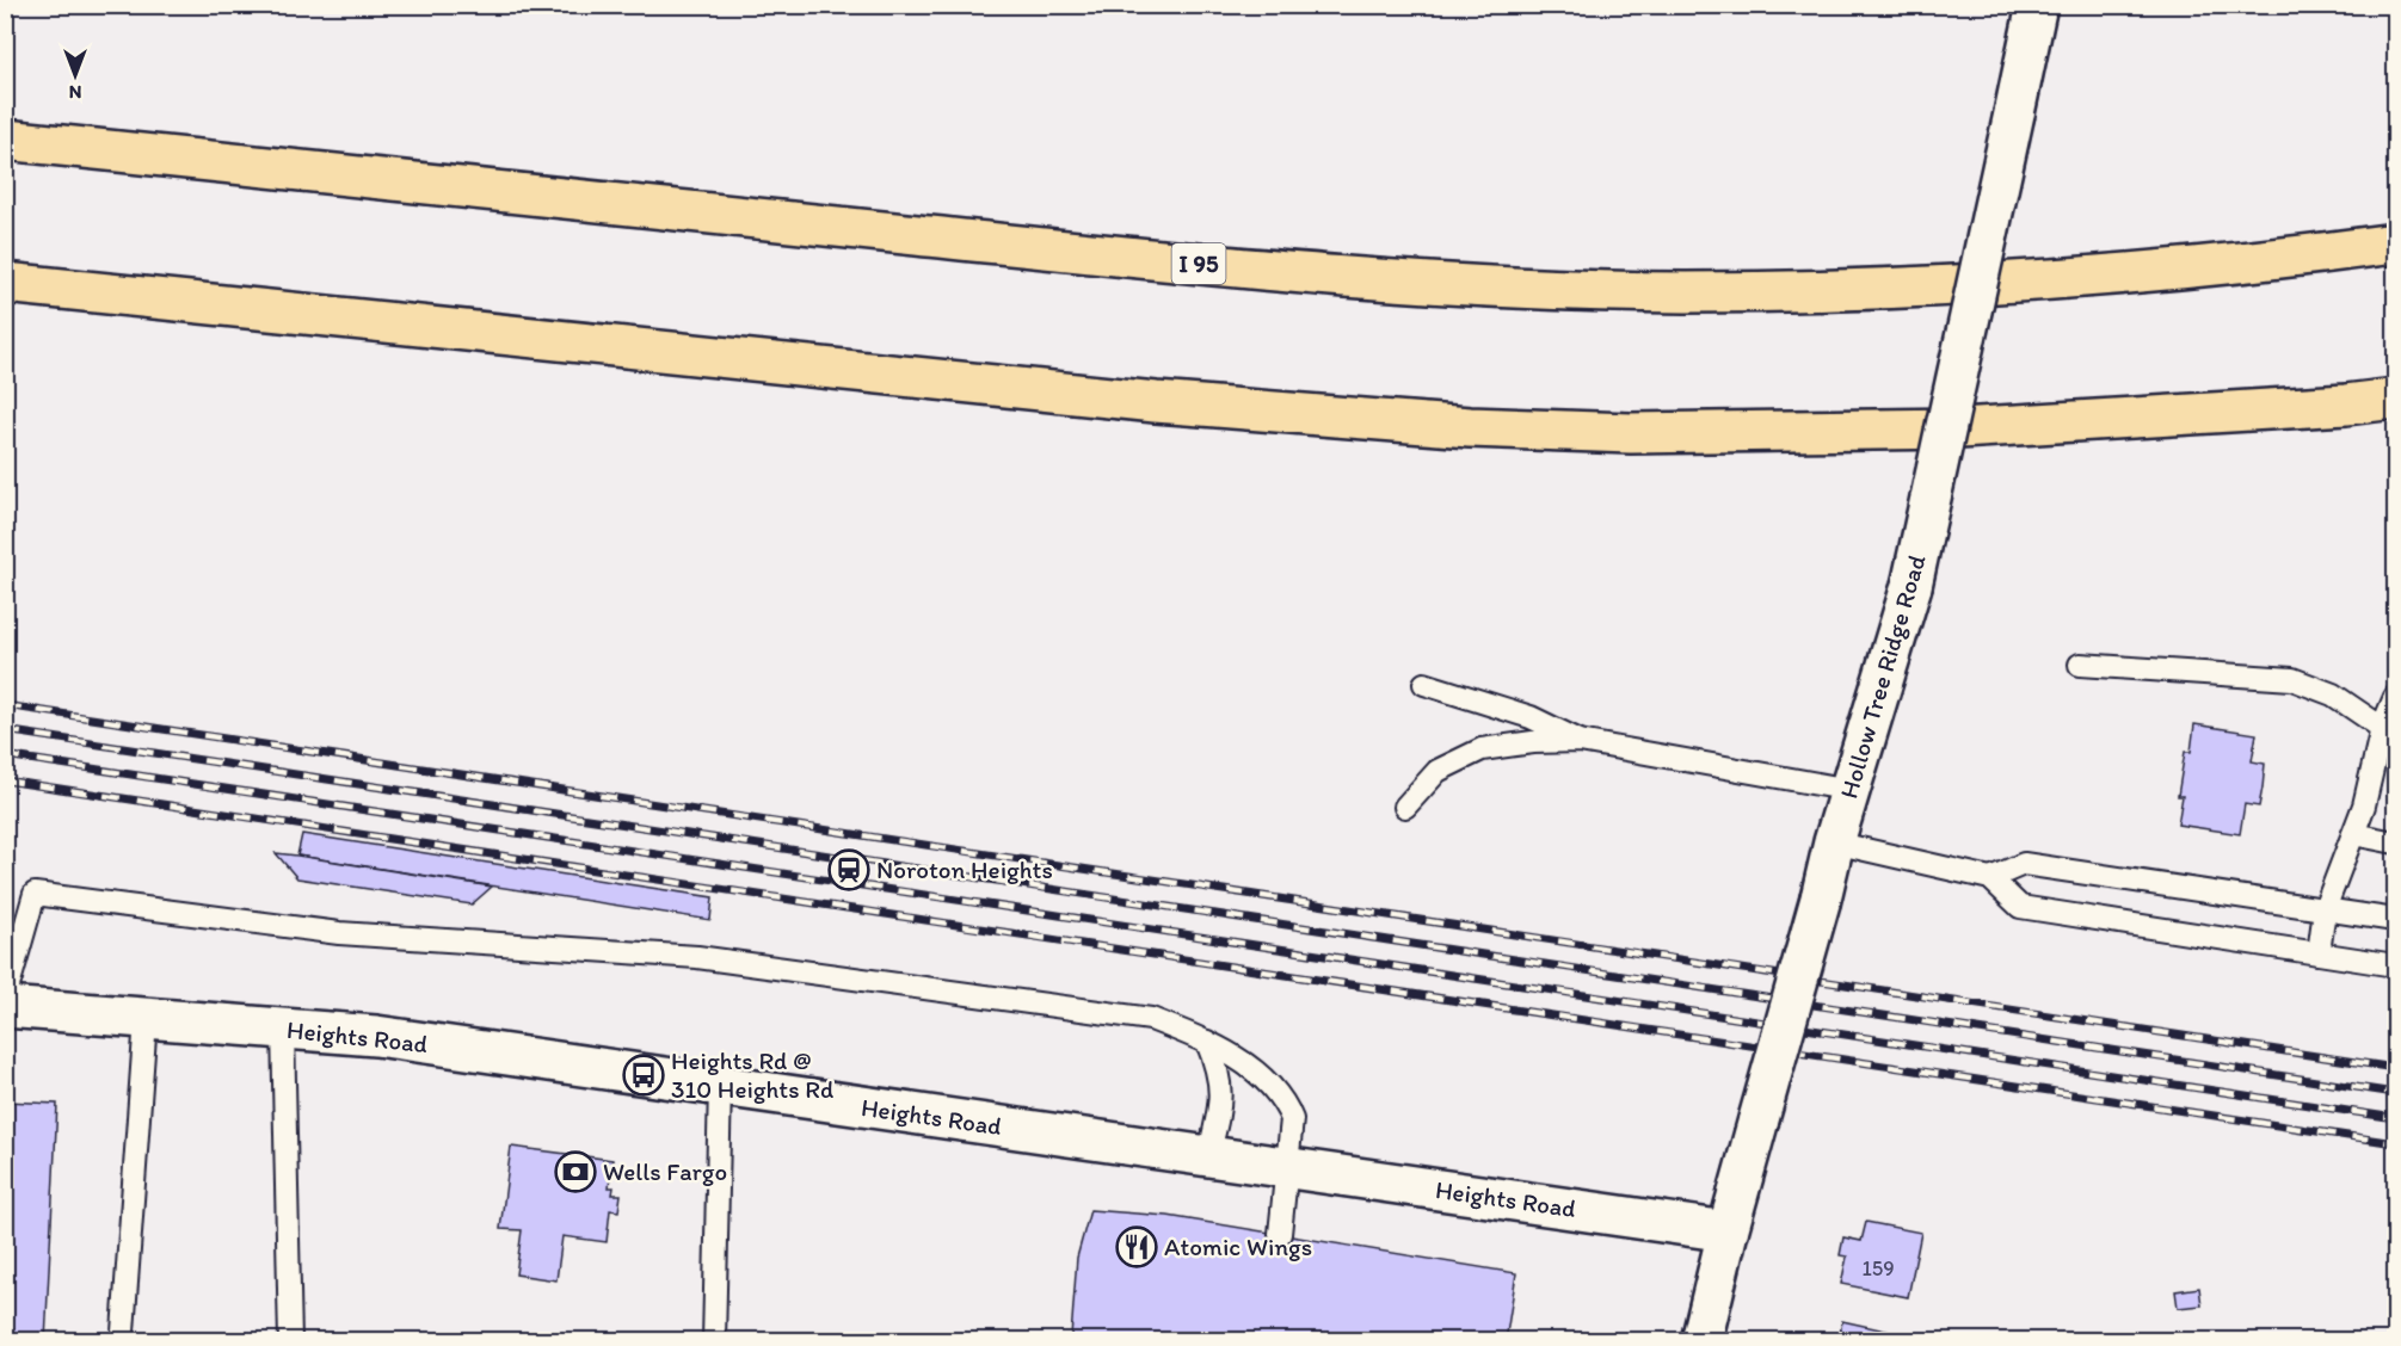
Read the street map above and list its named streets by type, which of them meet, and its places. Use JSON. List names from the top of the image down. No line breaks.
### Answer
{"streets":{"highway":["I 95"],"street":["Hollow Tree Ridge Road","Heights Road"]},"crossings":[["Hollow Tree Ridge Road","Heights Road"]],"places":{"station":["Noroton Heights"],"bus stop":["Heights Rd @ 310 Heights Rd"],"bank":["Wells Fargo"],"restaurant":["Atomic Wings"]},"house_numbers":["159"],"north":"bottom"}
